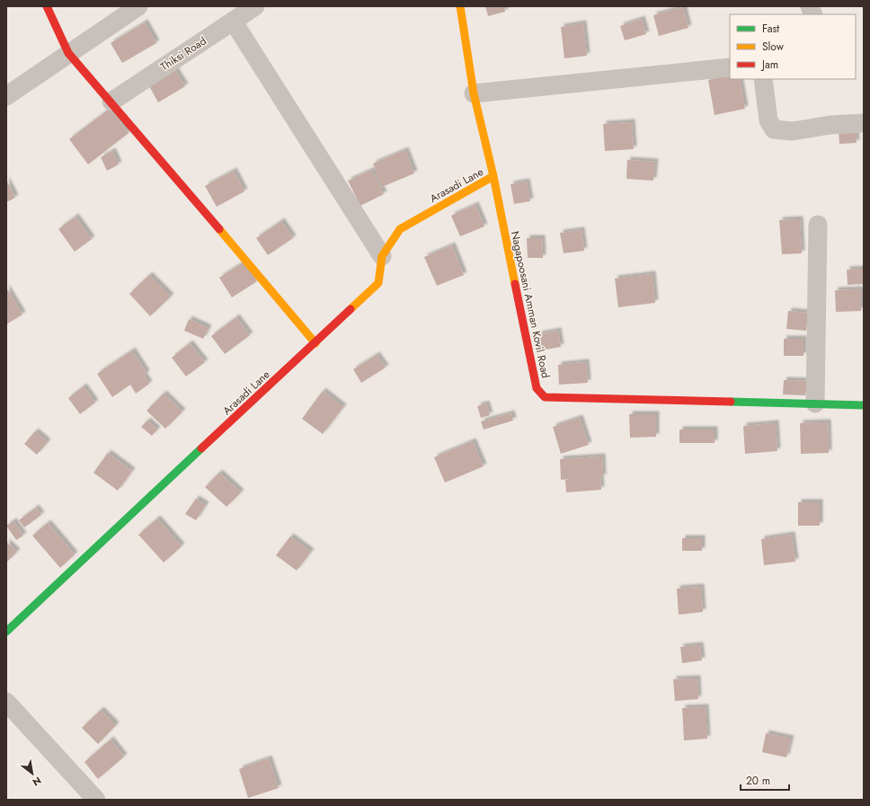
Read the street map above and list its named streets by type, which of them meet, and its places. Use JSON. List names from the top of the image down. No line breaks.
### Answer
{"streets":{"street":["Thiksi Road","Arasadi Lane","Nagapoosani Amman Kovil Road"]},"crossings":[["Arasadi Lane","Nagapoosani Amman Kovil Road"]],"legend":["Fast","Slow","Jam"],"scale_bar":"20 m","north":"bottom right"}
